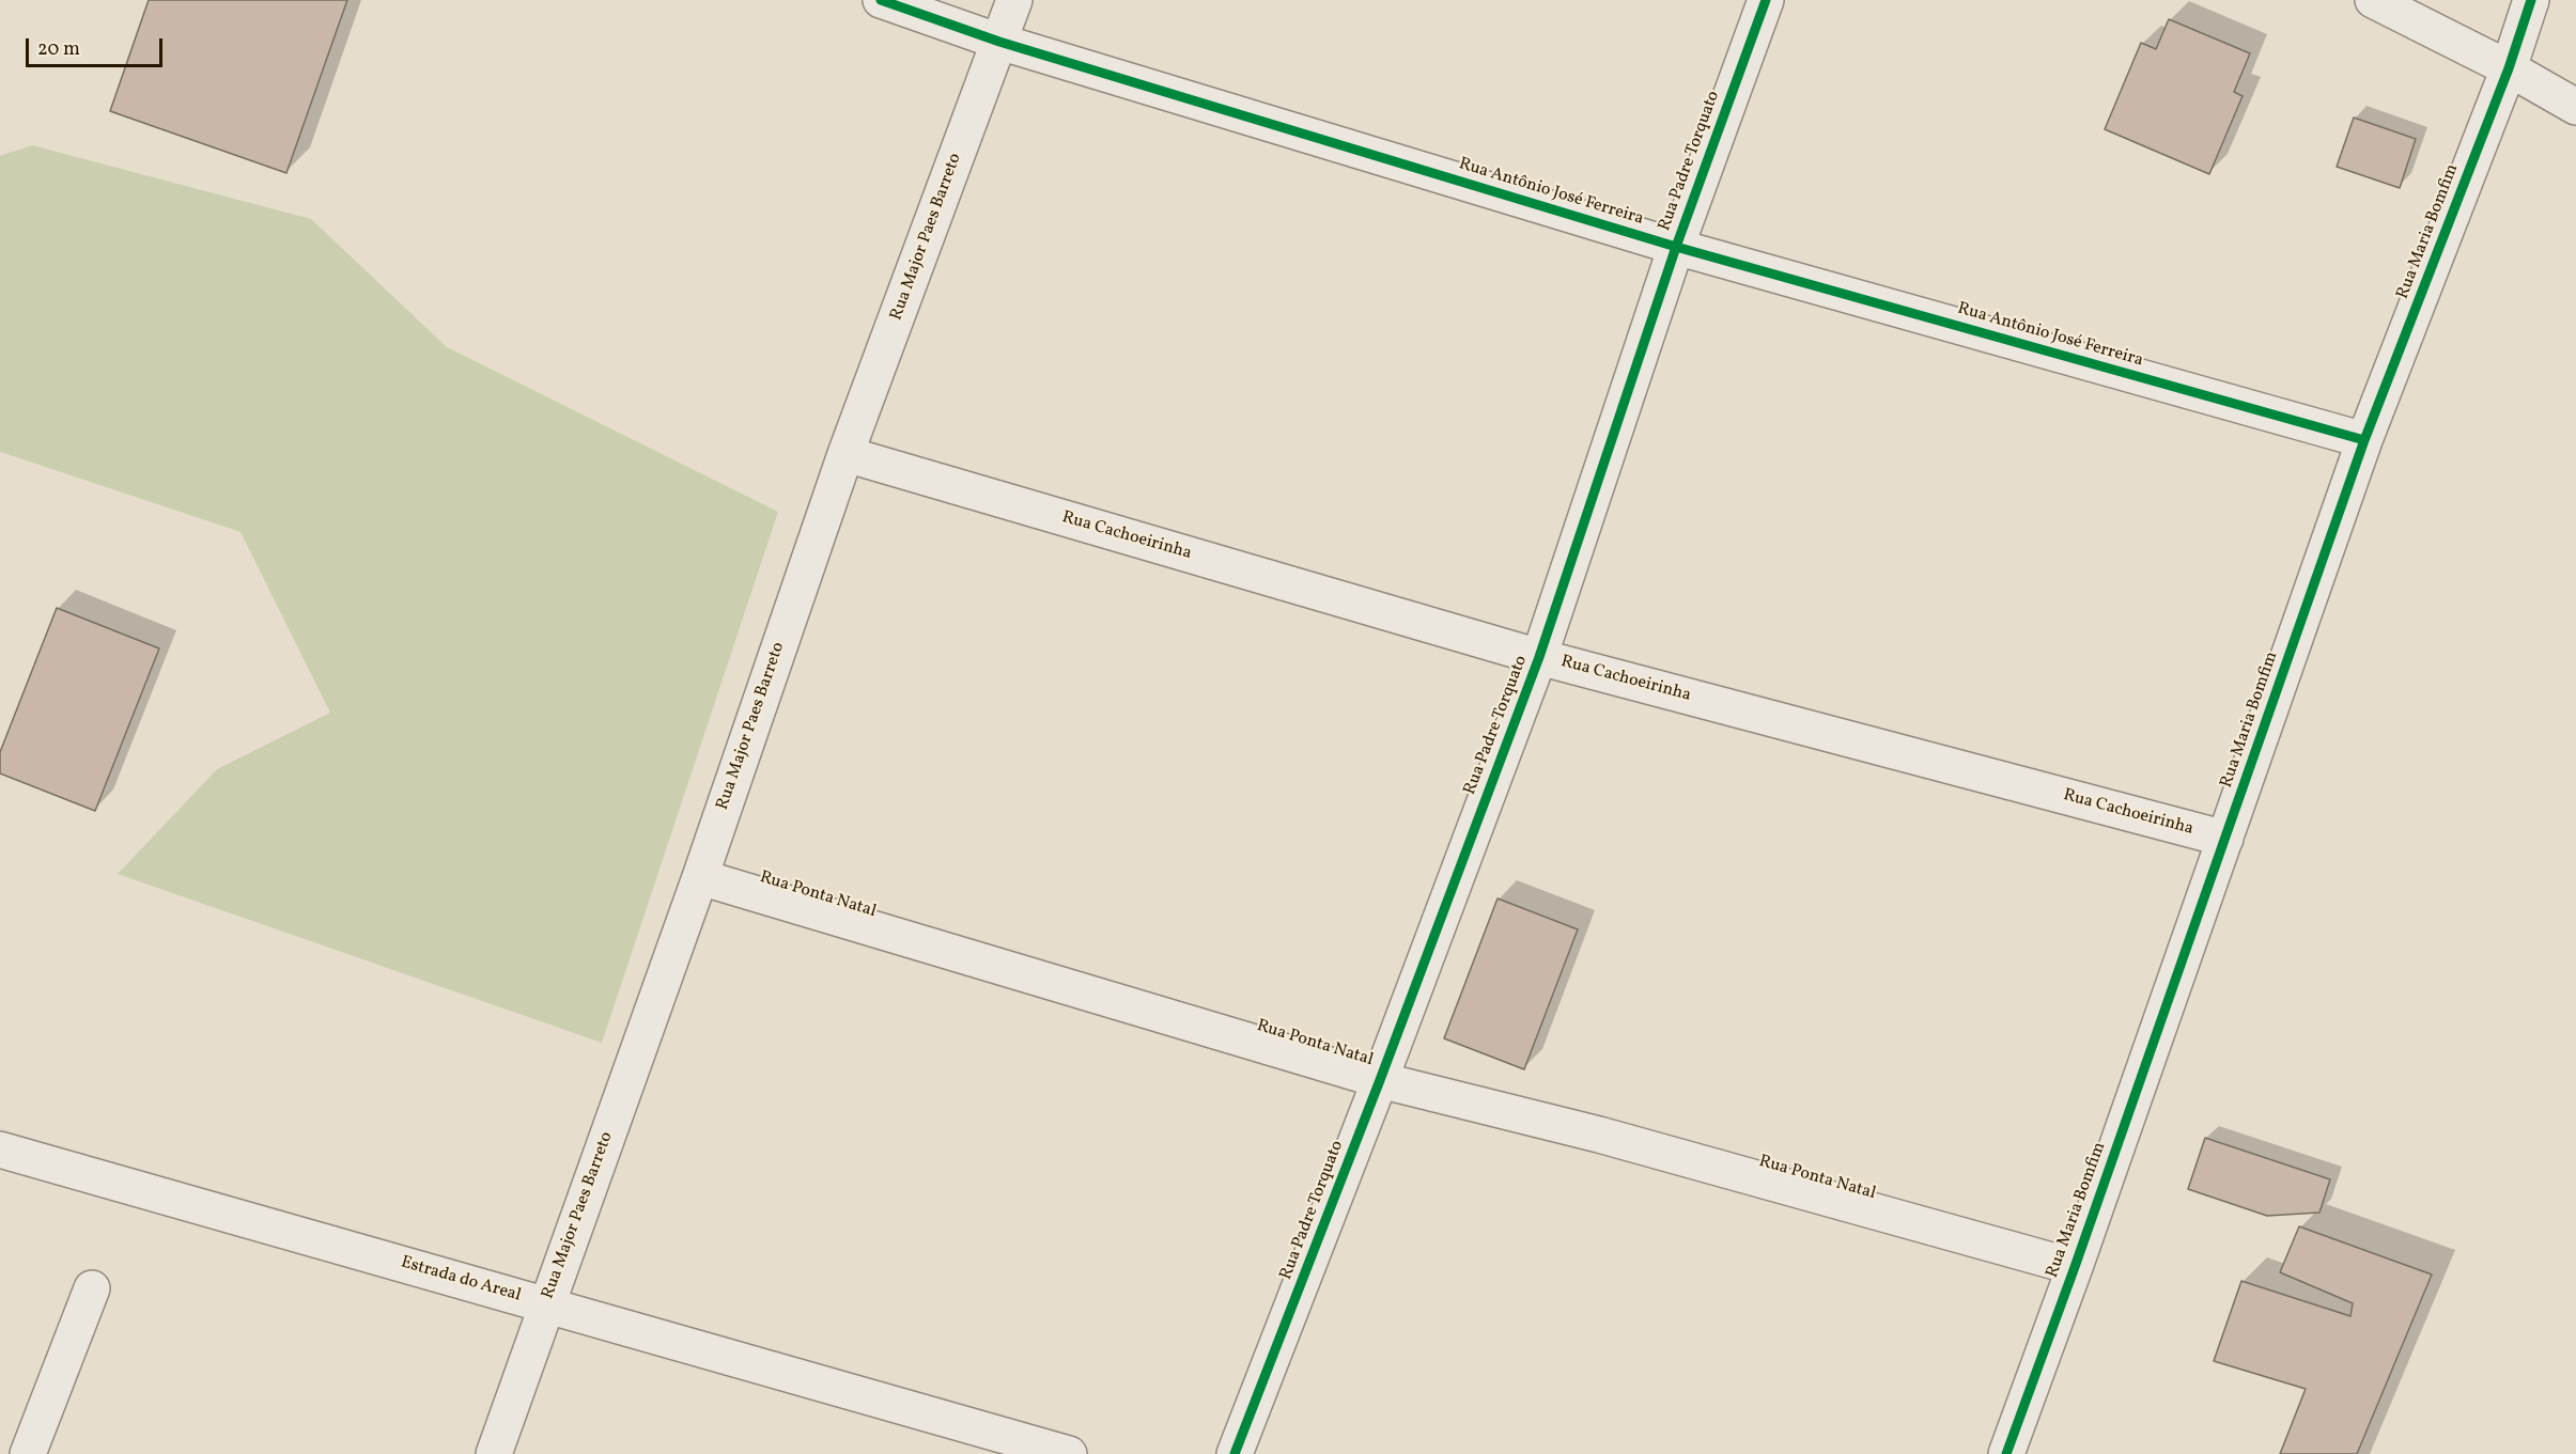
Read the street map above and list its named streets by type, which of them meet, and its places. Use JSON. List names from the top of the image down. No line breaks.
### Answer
{"streets":{"street":["Rua Padre Torquato","Rua Antônio José Ferreira","Rua Maria Bomfim","Rua Major Paes Barreto","Rua Cachoeirinha","Rua Ponta Natal","Estrada do Areal"]},"crossings":[["Rua Padre Torquato","Rua Antônio José Ferreira"],["Rua Padre Torquato","Rua Cachoeirinha"],["Rua Padre Torquato","Rua Ponta Natal"],["Rua Antônio José Ferreira","Rua Maria Bomfim"],["Rua Antônio José Ferreira","Rua Major Paes Barreto"],["Rua Maria Bomfim","Rua Cachoeirinha"],["Rua Maria Bomfim","Rua Ponta Natal"],["Rua Major Paes Barreto","Rua Cachoeirinha"],["Rua Major Paes Barreto","Rua Ponta Natal"],["Rua Major Paes Barreto","Estrada do Areal"]],"scale_bar":"20 m"}
